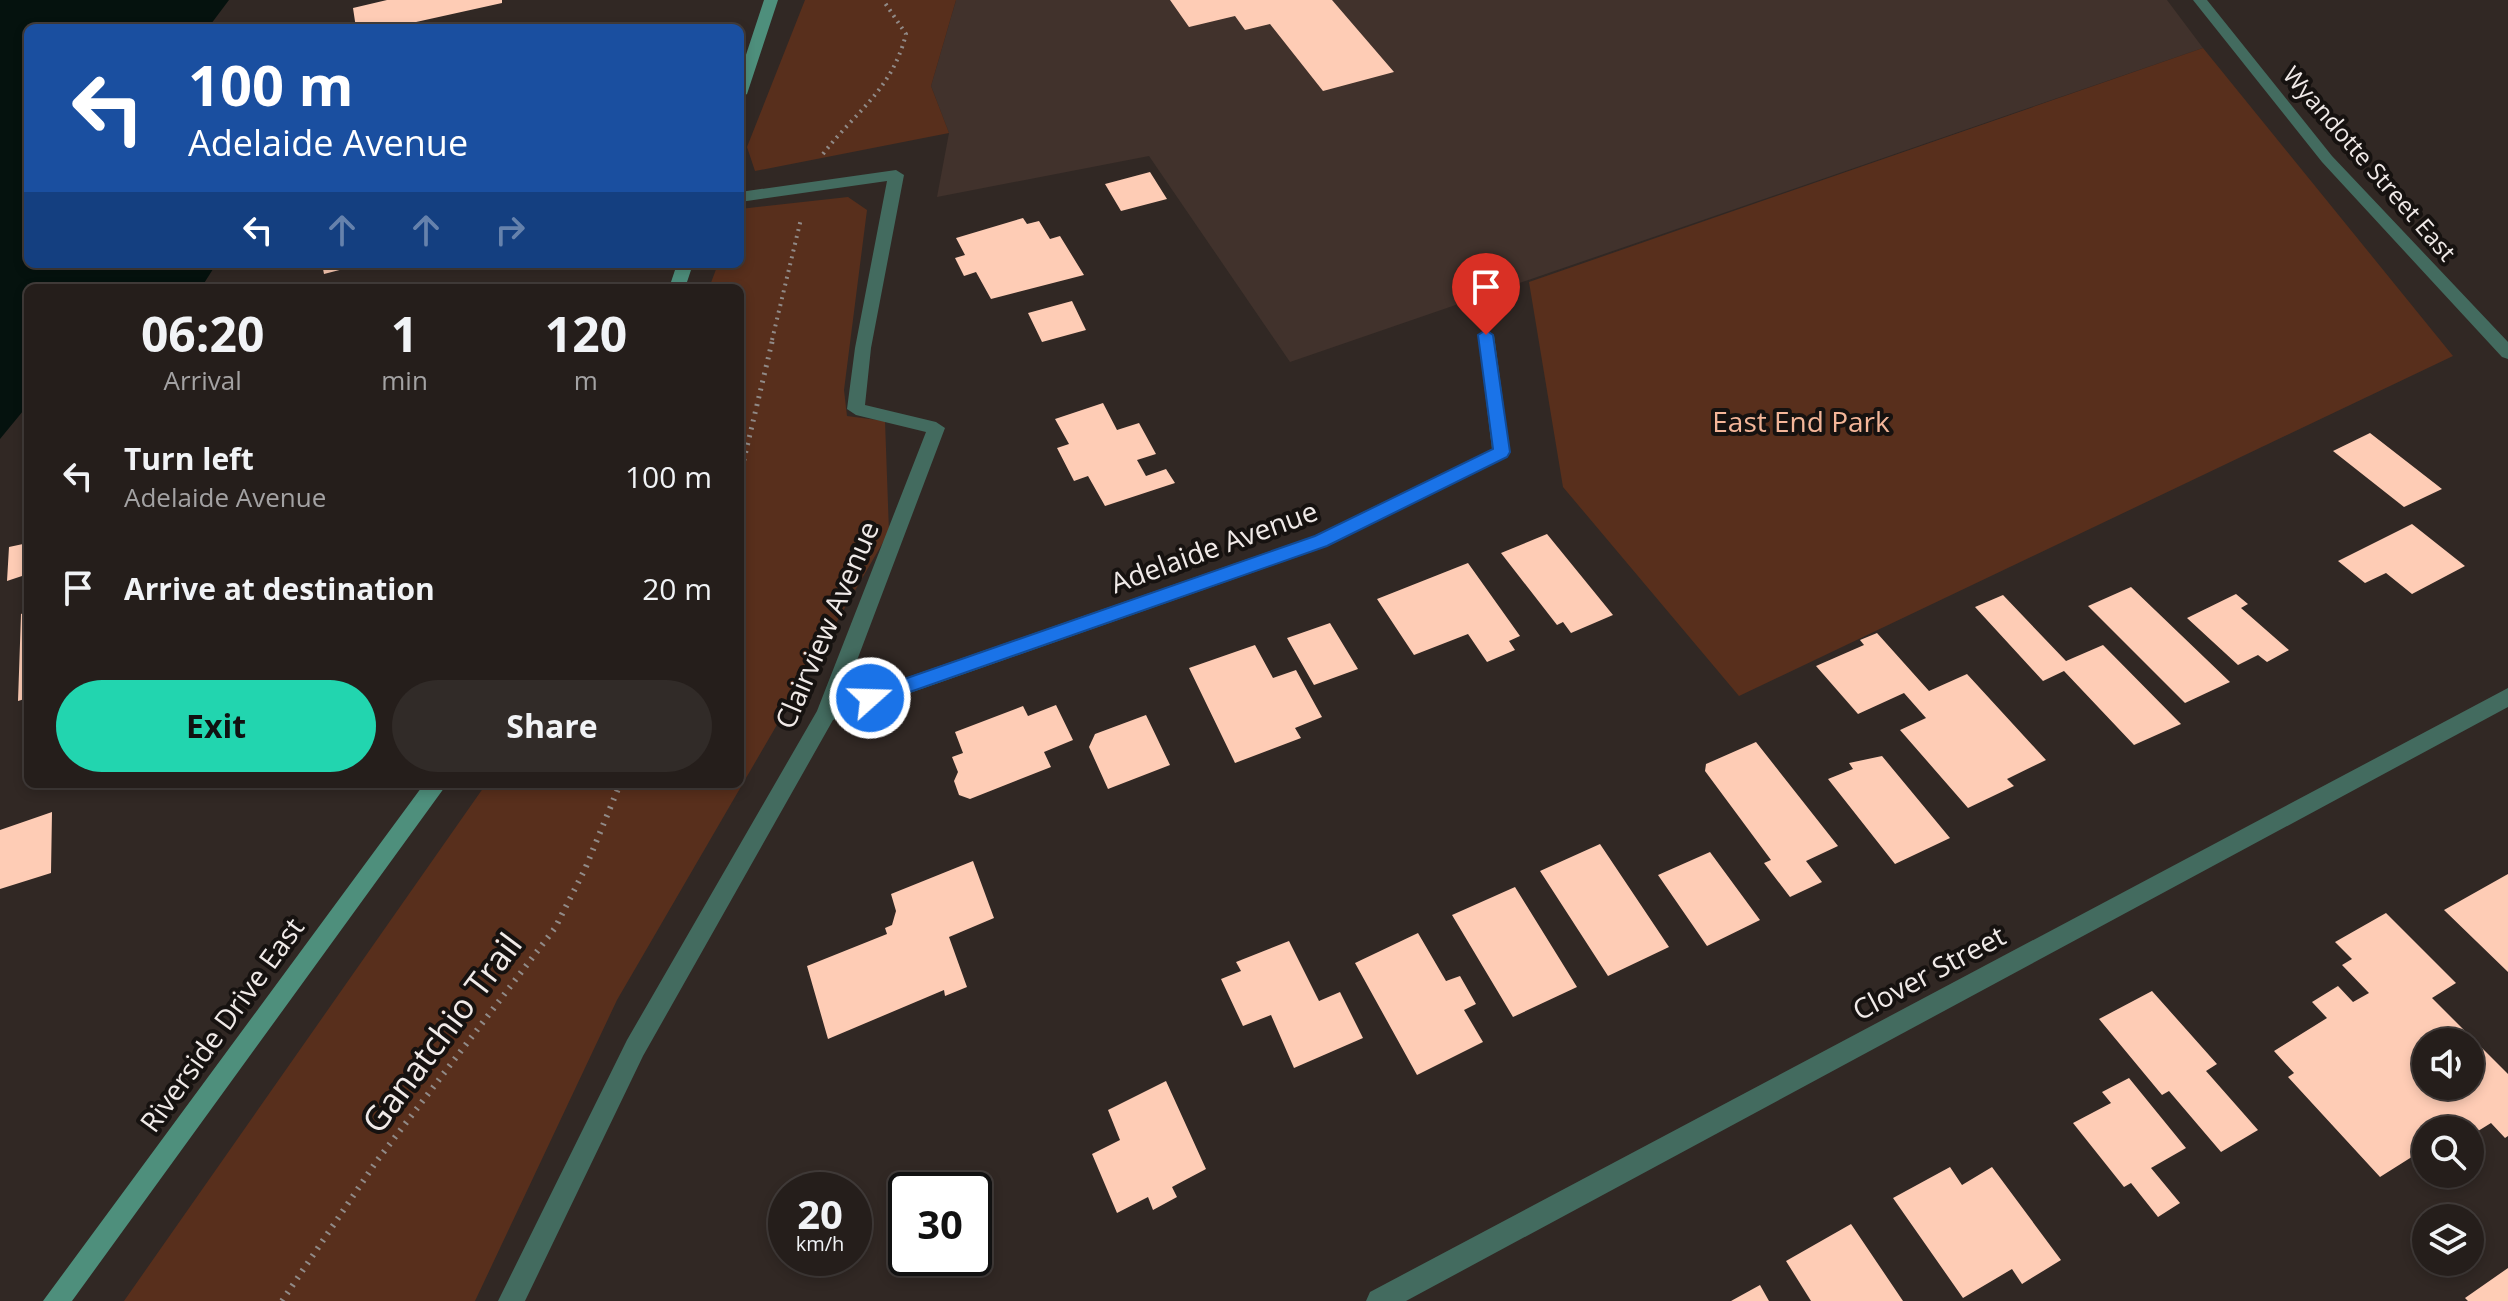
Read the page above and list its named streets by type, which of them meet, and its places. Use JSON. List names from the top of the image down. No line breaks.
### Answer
{"streets":{"main road":["Riverside Drive East"],"street":["Wyandotte Street East","Adelaide Avenue","Clairview Avenue","Clover Street"],"path":["Ganatchio Trail"]},"crossings":[["Adelaide Avenue","Clairview Avenue"]],"parks":["East End Park"],"page":{"turn":["100 m","Adelaide Avenue"],"eta":["06:20","Arrival","1","min","120","m"],"list":[{"name":"Turn left","note":"Adelaide Avenue","value":"100 m"},{"name":"Arrive at destination","value":"20 m"}],"buttons":["Exit","Share"],"speed":"20 km/h","limit":"30"}}
